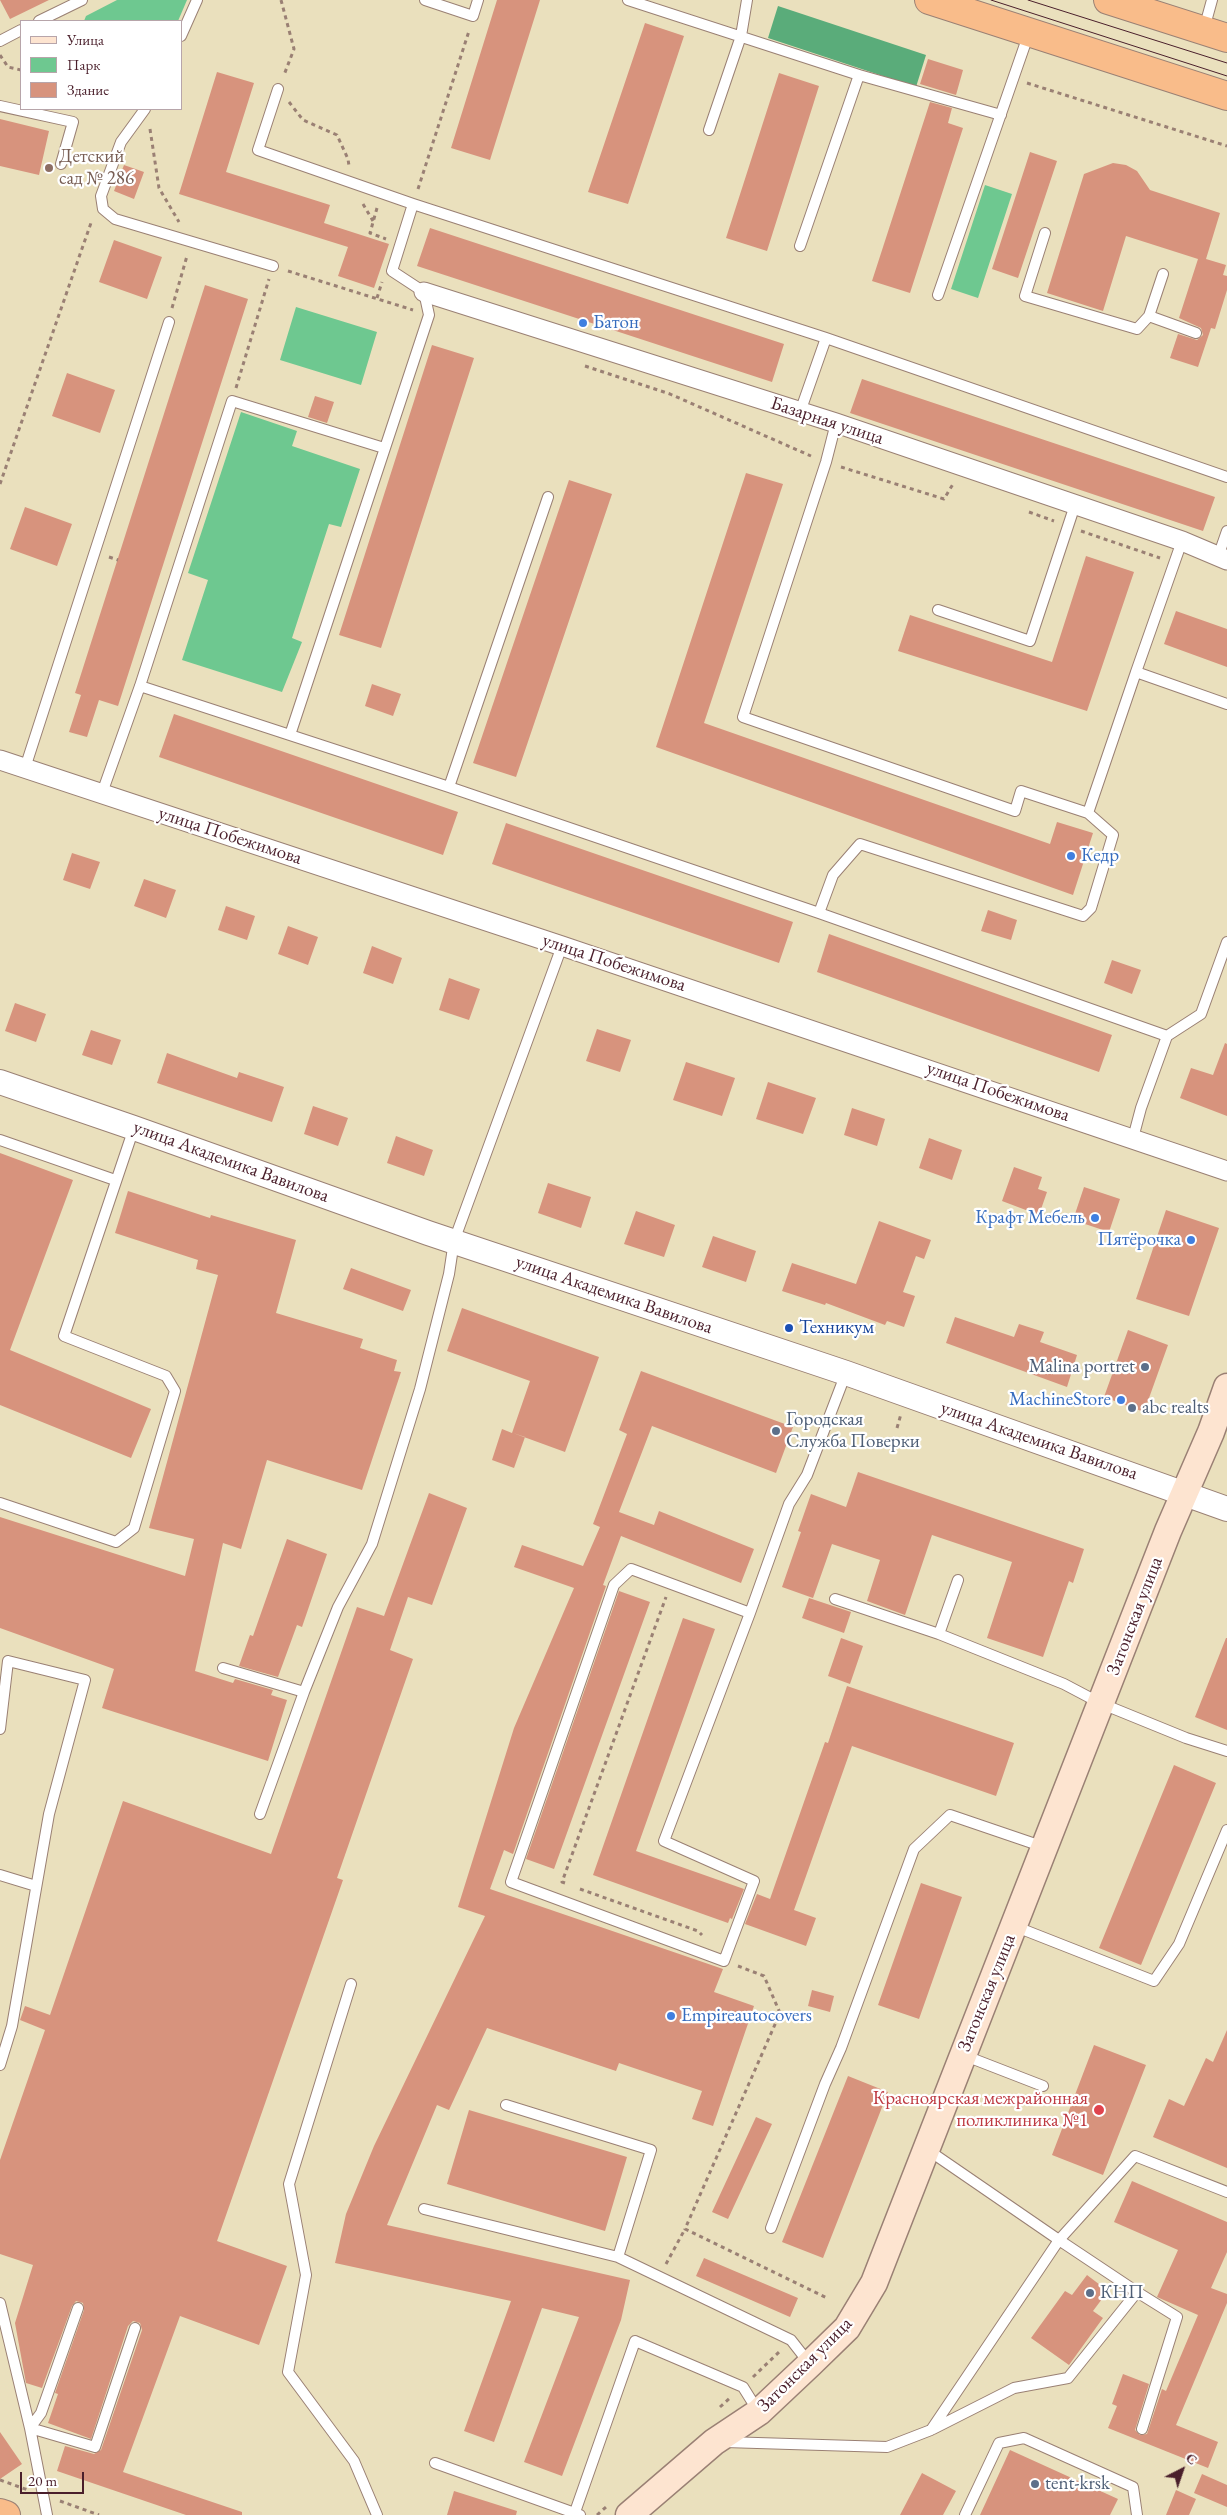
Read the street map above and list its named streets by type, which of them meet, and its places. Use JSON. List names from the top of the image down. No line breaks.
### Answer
{"streets":{"main road":["Затонская улица"],"street":["Базарная улица","улица Побежимова","улица Академика Вавилова"]},"crossings":[["улица Академика Вавилова","Затонская улица"]],"places":["Детский сад № 286","Батон","Кедр","Крафт Мебель","Пятёрочка","Техникум","Malina portret","MachineStore","abc realts","Городская Служба Поверки","Empireautocovers","Красноярская межрайонная поликлиника №1","КНП","tent-krsk"],"legend":["Улица","Парк","Здание"],"scale_bar":"20 m","north":"top right"}
